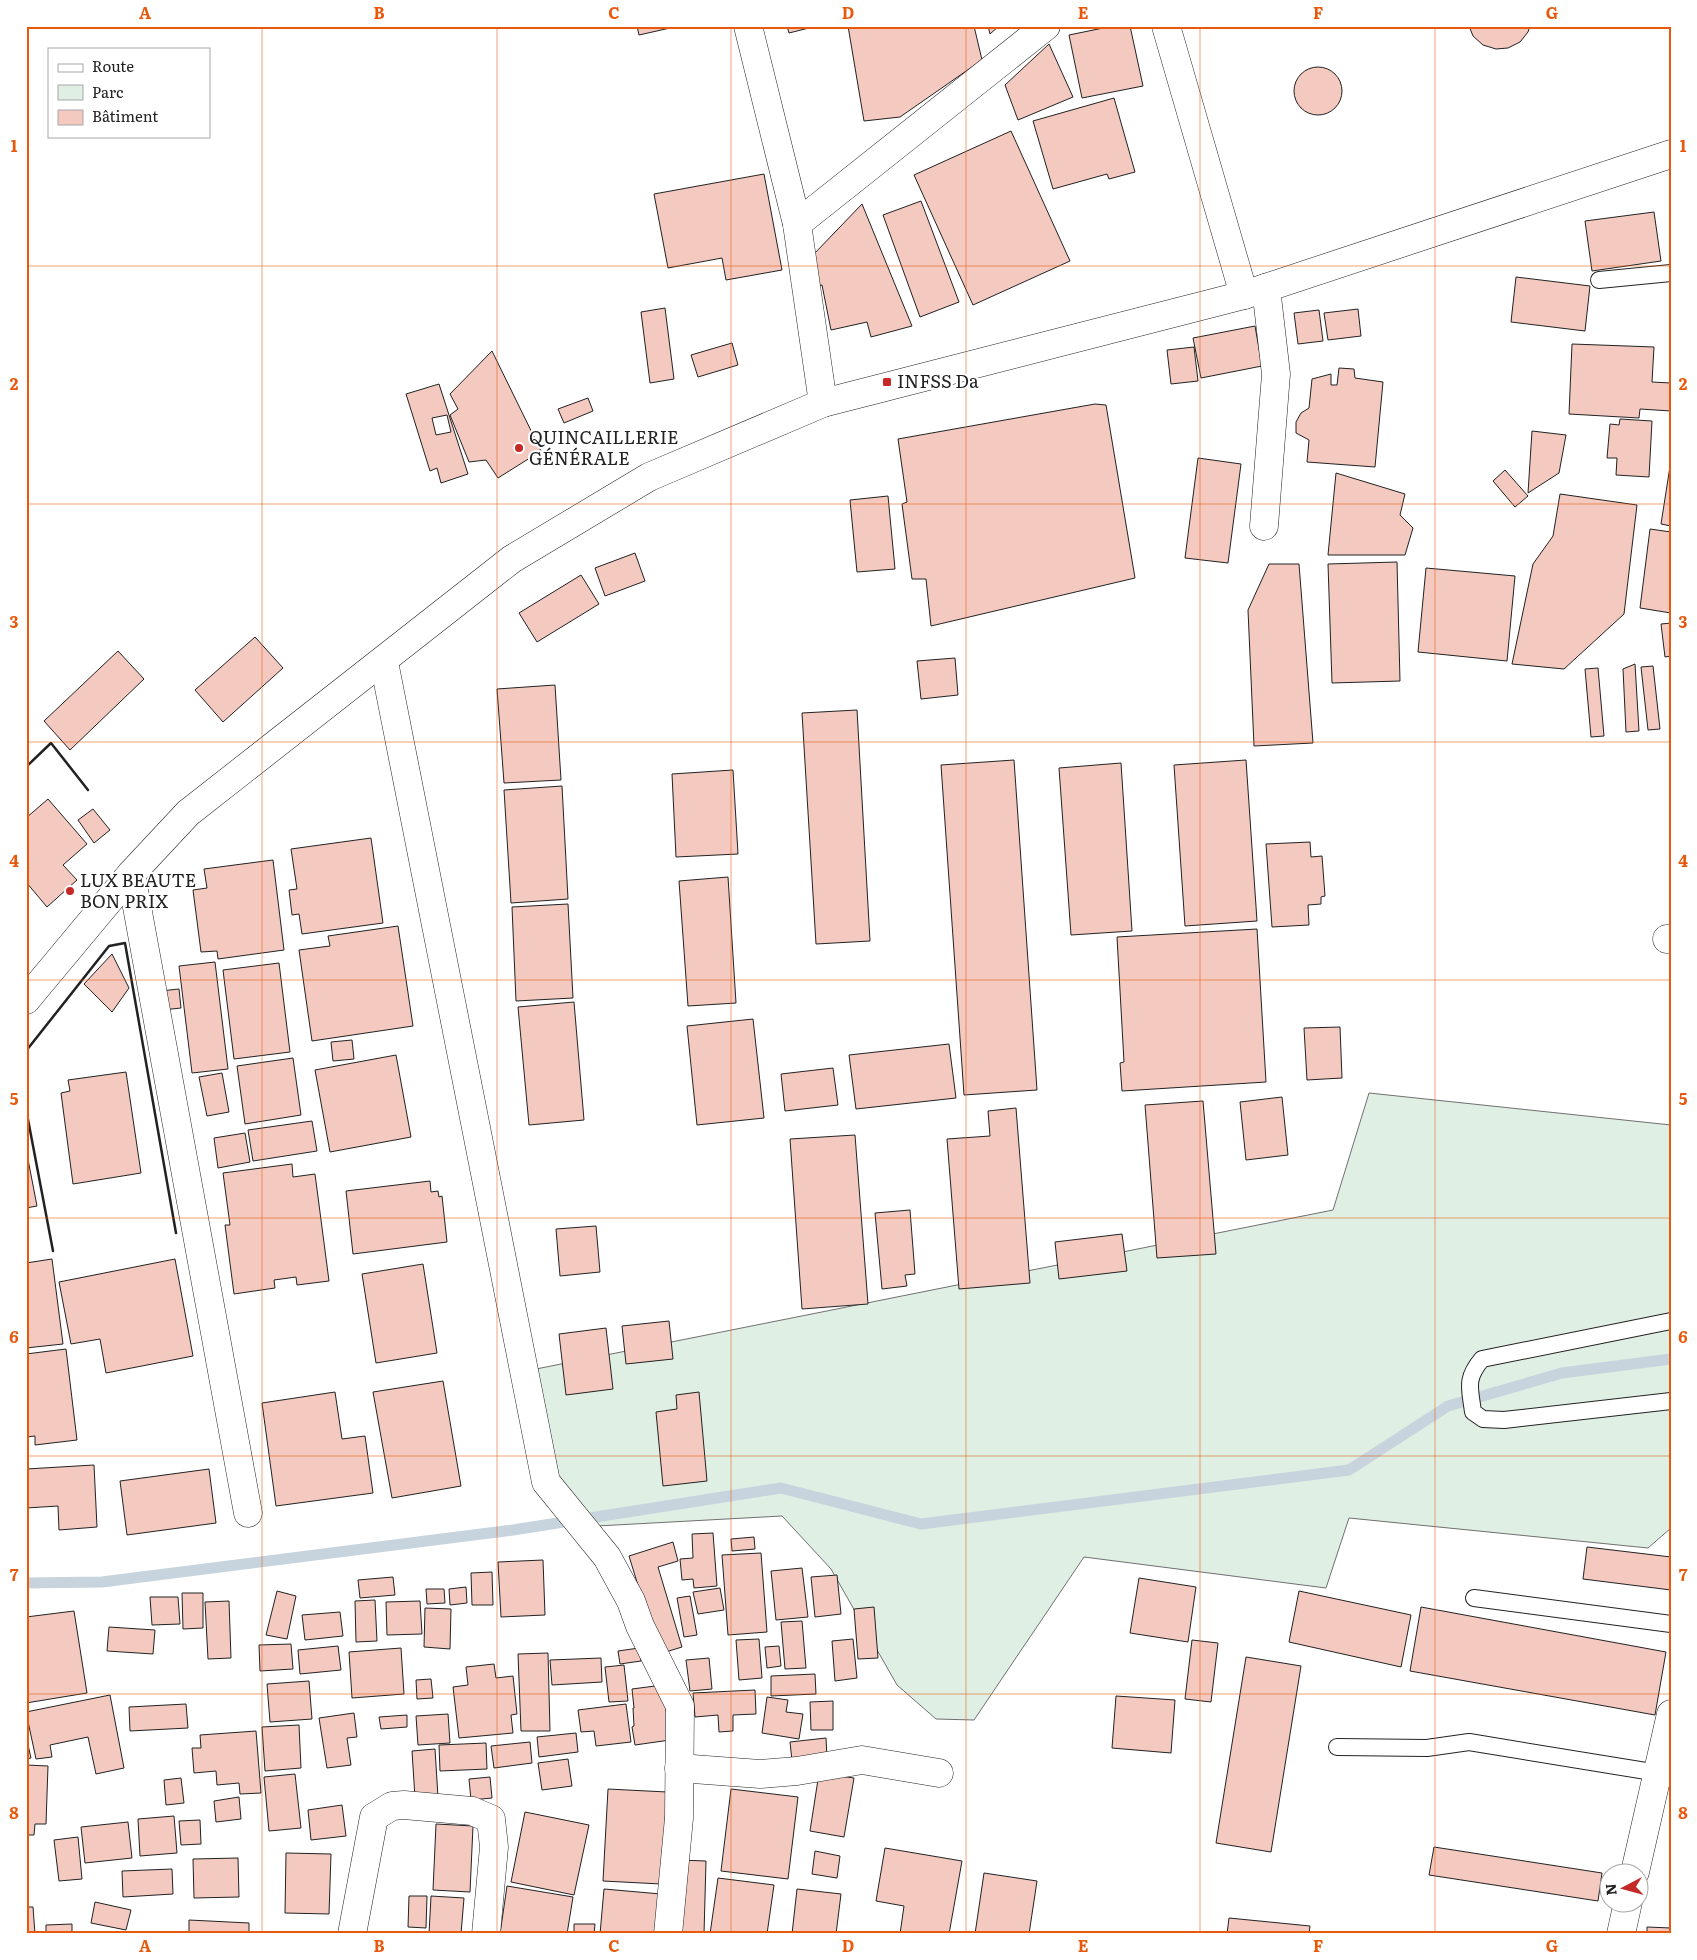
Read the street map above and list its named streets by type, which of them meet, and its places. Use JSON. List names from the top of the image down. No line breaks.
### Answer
{"places":{"transit":["INFSS Da"],"other":["QUINCAILLERIE GÉNÉRALE","LUX BEAUTE BON PRIX"]},"legend":["Route","Parc","Bâtiment"],"north":"left","grid":{"columns":["A","B","C","D","E","F","G"],"rows":["1","2","3","4","5","6","7","8"]}}
